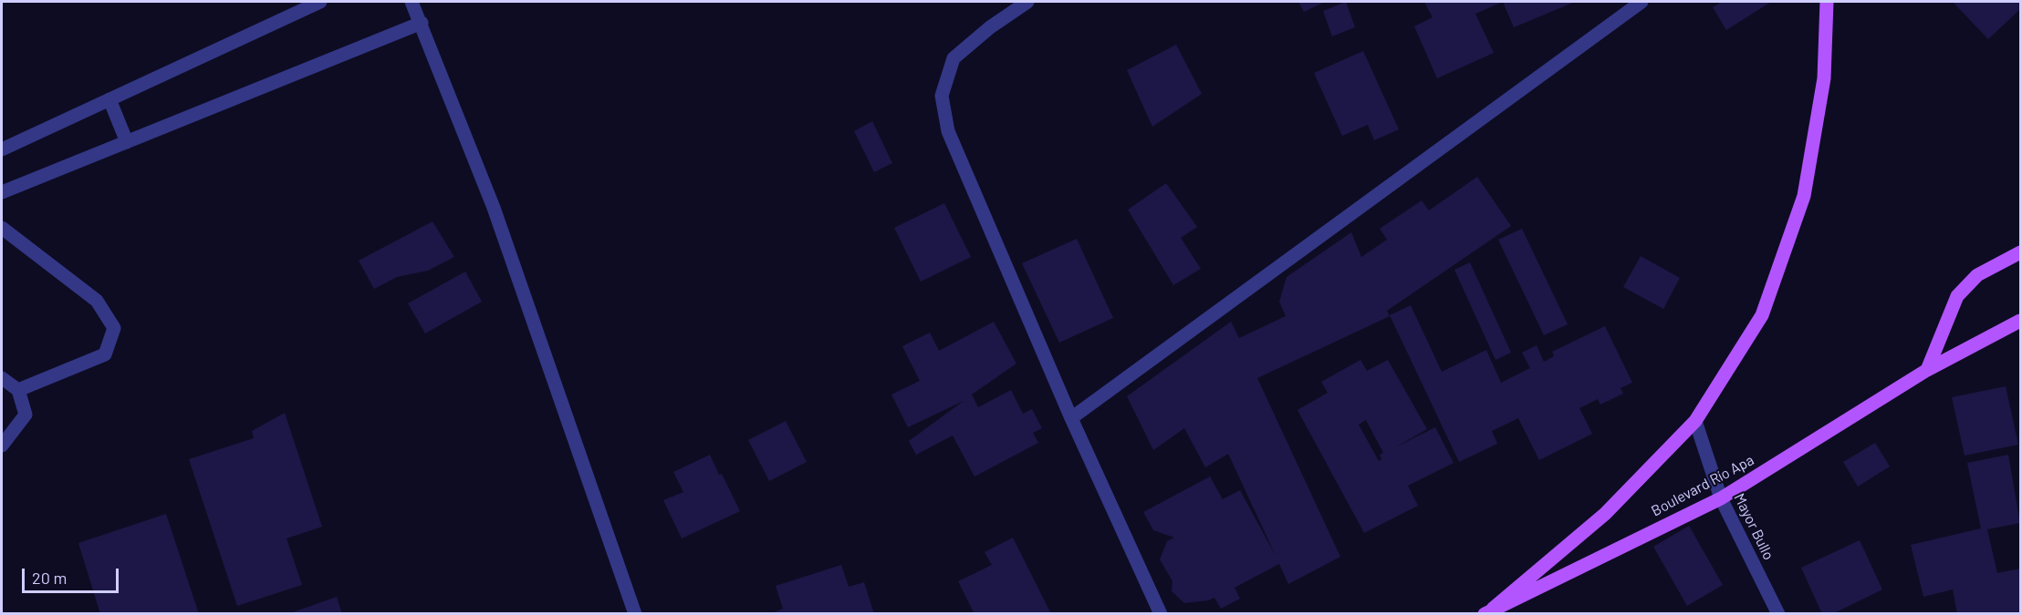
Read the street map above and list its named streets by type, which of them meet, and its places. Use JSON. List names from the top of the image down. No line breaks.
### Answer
{"streets":{"main road":["Boulevard Río Apa"],"street":["Mayor Bullo"]},"crossings":[["Boulevard Río Apa","Mayor Bullo"]],"scale_bar":"20 m"}
